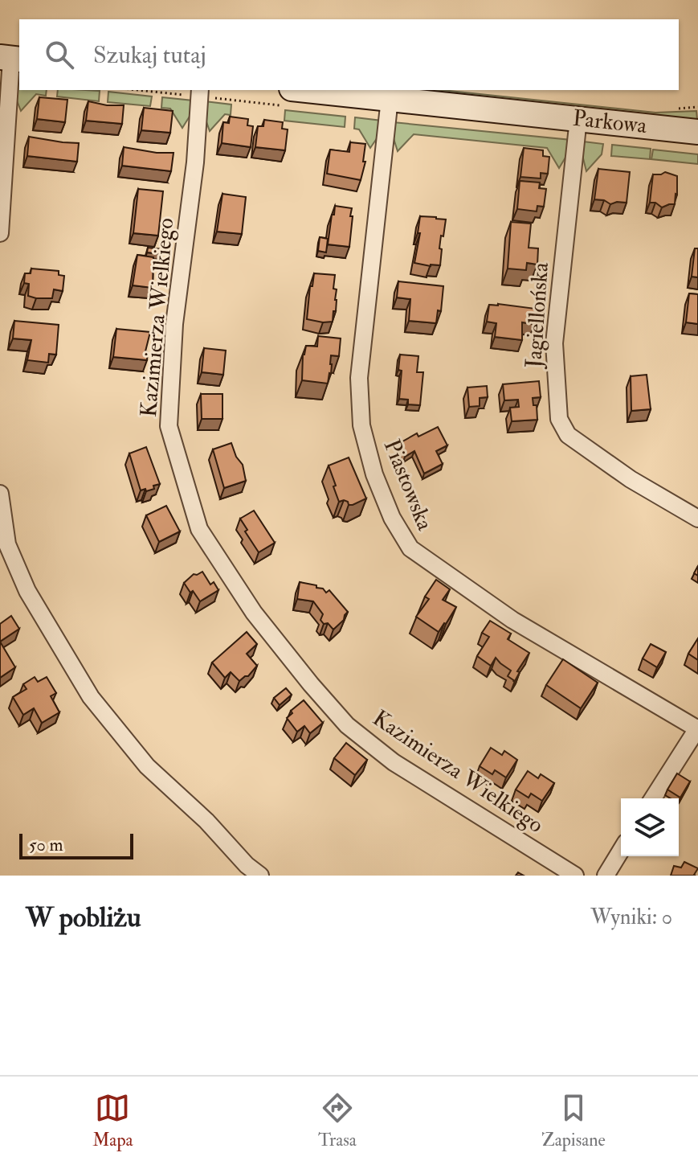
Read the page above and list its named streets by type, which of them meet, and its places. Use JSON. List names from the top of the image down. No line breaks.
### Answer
{"streets":{"street":["Parkowa","Jagiellońska","Kazimierza Wielkiego","Piastowska"]},"crossings":[["Parkowa","Jagiellońska"],["Parkowa","Piastowska"]],"scale_bar":"50 m","page":{"search":"Szukaj tutaj","scale":"50 m","heading":["W pobliżu","Wyniki: 0"],"nav":["Mapa","Trasa","Zapisane"]}}
